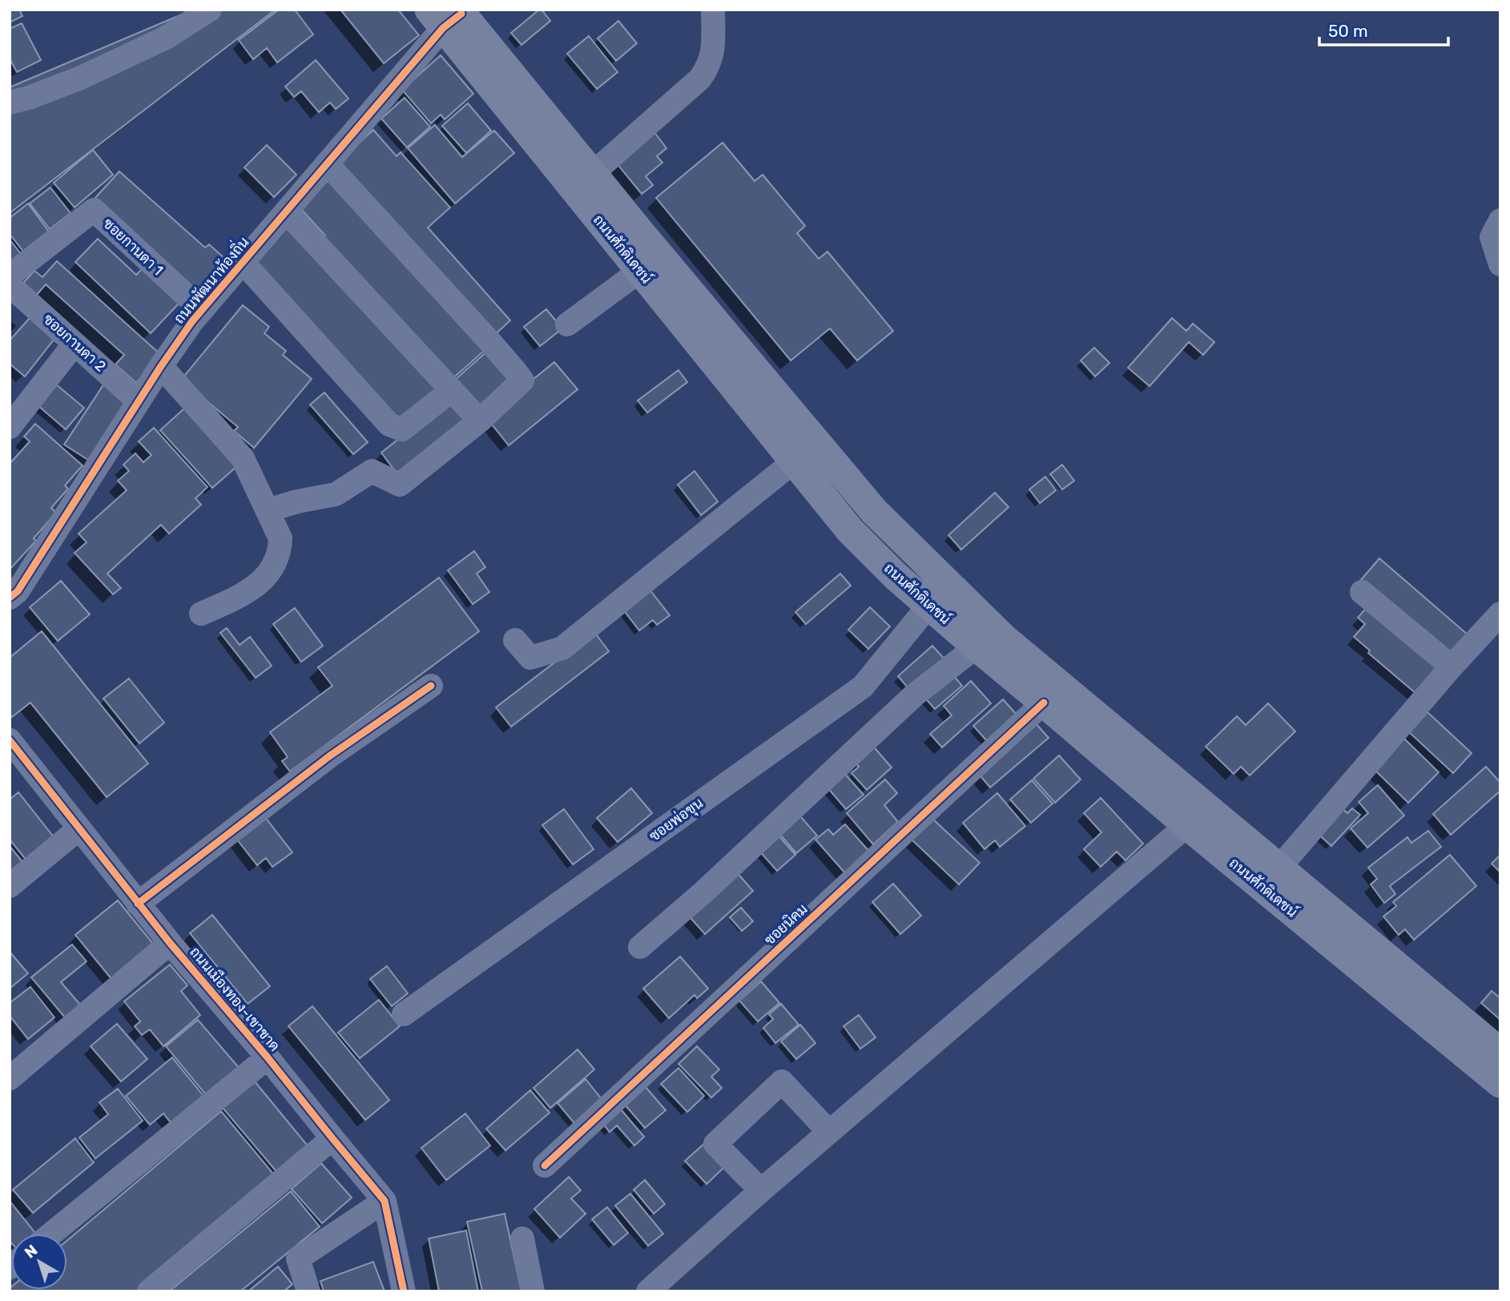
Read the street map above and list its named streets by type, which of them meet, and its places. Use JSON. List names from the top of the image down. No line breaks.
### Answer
{"streets":{"main road":["ถนนศักดิเดชน์"],"street":["ซอยกานดา 1","ถนนพัฒนาท้องถิ่น","ซอยกานดา 2","ซอยพ่อขุน","ซอยนิคม","ถนนเมืองทอง-เขาขาด"]},"crossings":[["ซอยกานดา 1","ถนนพัฒนาท้องถิ่น"],["ถนนศักดิเดชน์","ถนนพัฒนาท้องถิ่น"],["ถนนศักดิเดชน์","ซอยพ่อขุน"],["ถนนศักดิเดชน์","ซอยนิคม"],["ถนนพัฒนาท้องถิ่น","ซอยกานดา 2"]],"scale_bar":"50 m","north":"top left"}
